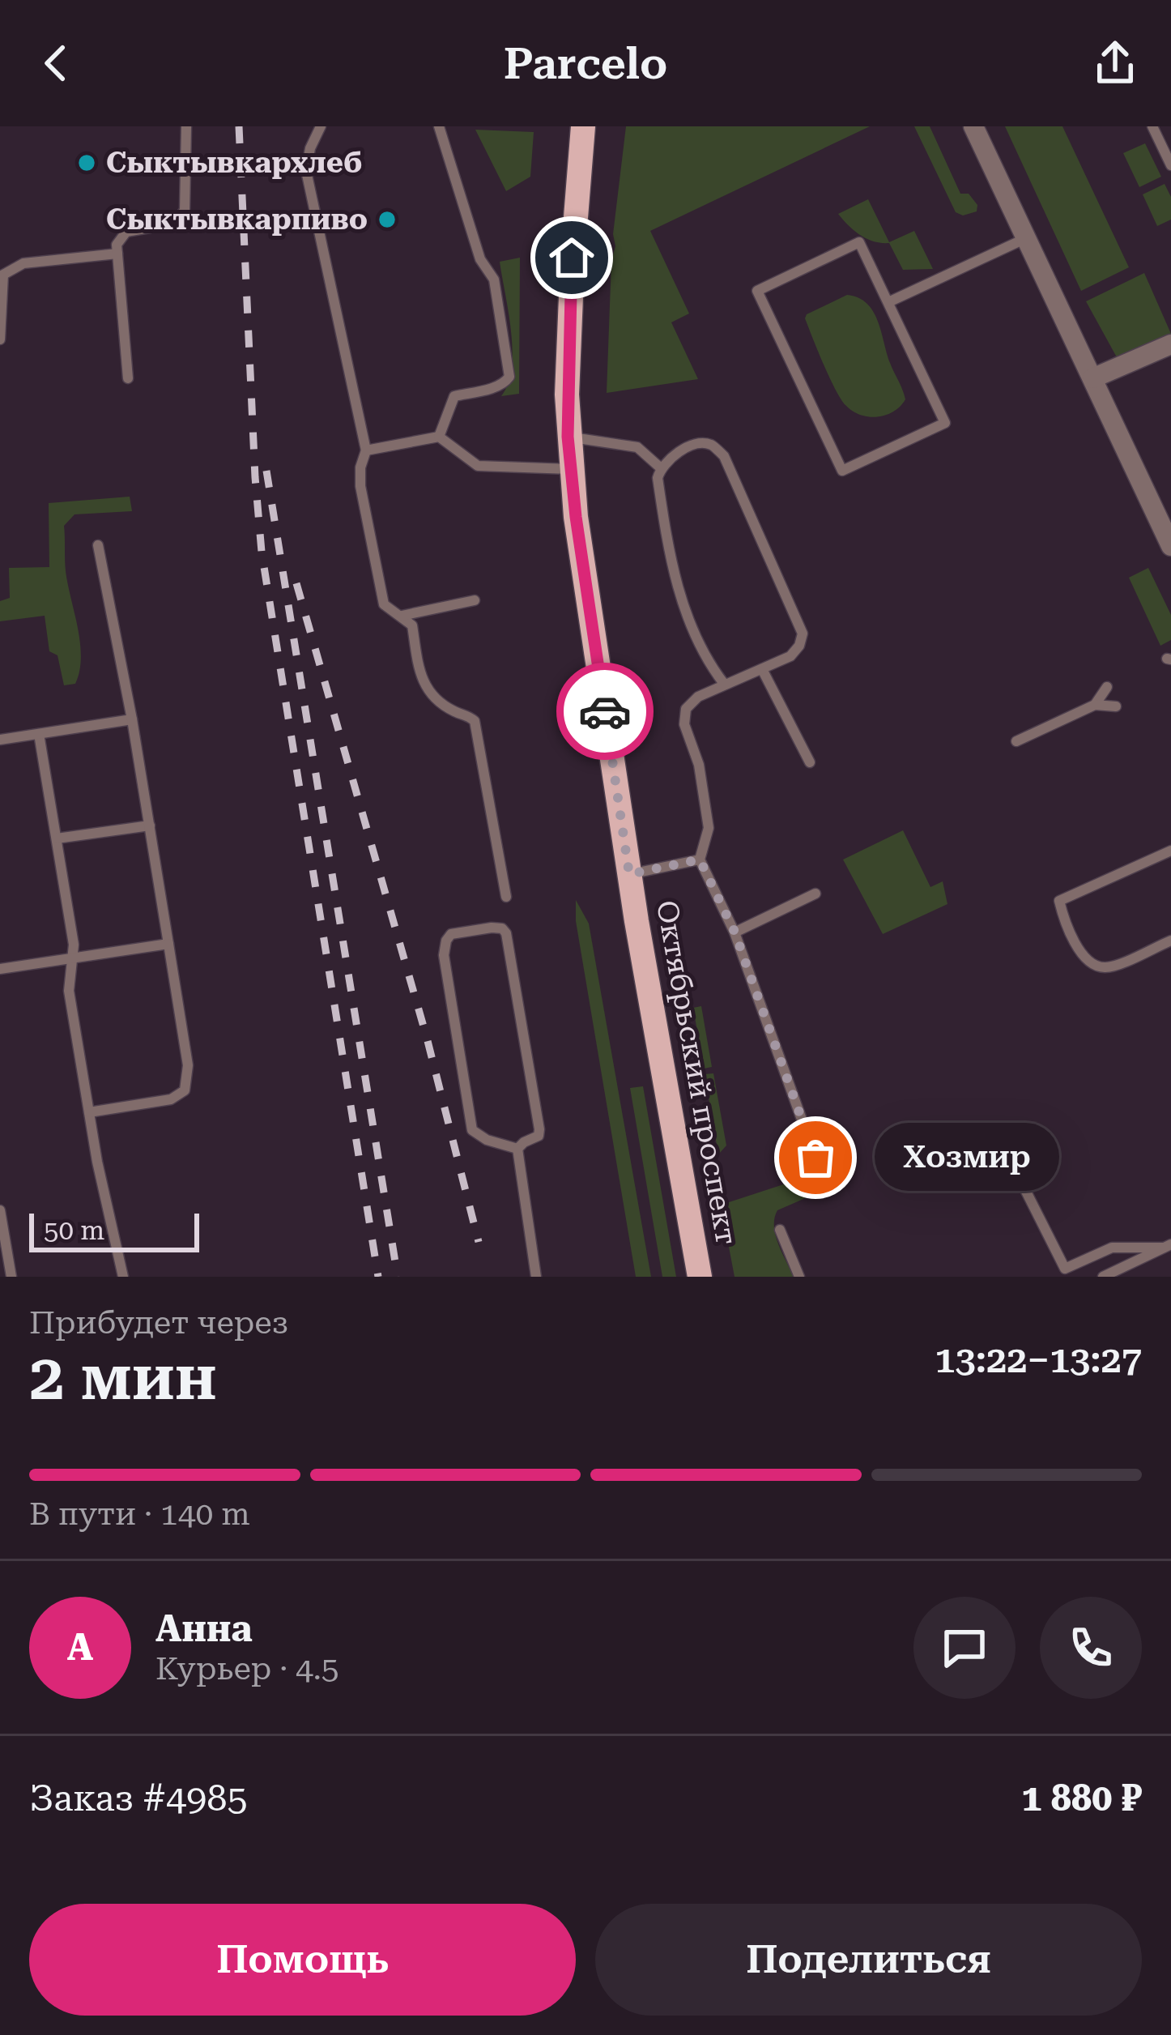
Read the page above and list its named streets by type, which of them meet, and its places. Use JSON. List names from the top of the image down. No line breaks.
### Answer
{"streets":{"main road":["Октябрьский проспект"]},"places":["Сыктывкархлеб","Сыктывкарпиво","Хозмир"],"scale_bar":"50 m","page":{"header":"Parcelo","bubble":"Хозмир","scale":"50 m","heading":["2 мин","Прибудет через","13:22–13:27"],"panel":["Анна","Курьер · 4.5","Заказ #4985","1 880 ₽"],"bar":"В пути · 140 m","round":"А","buttons":["Помощь","Поделиться"]}}
